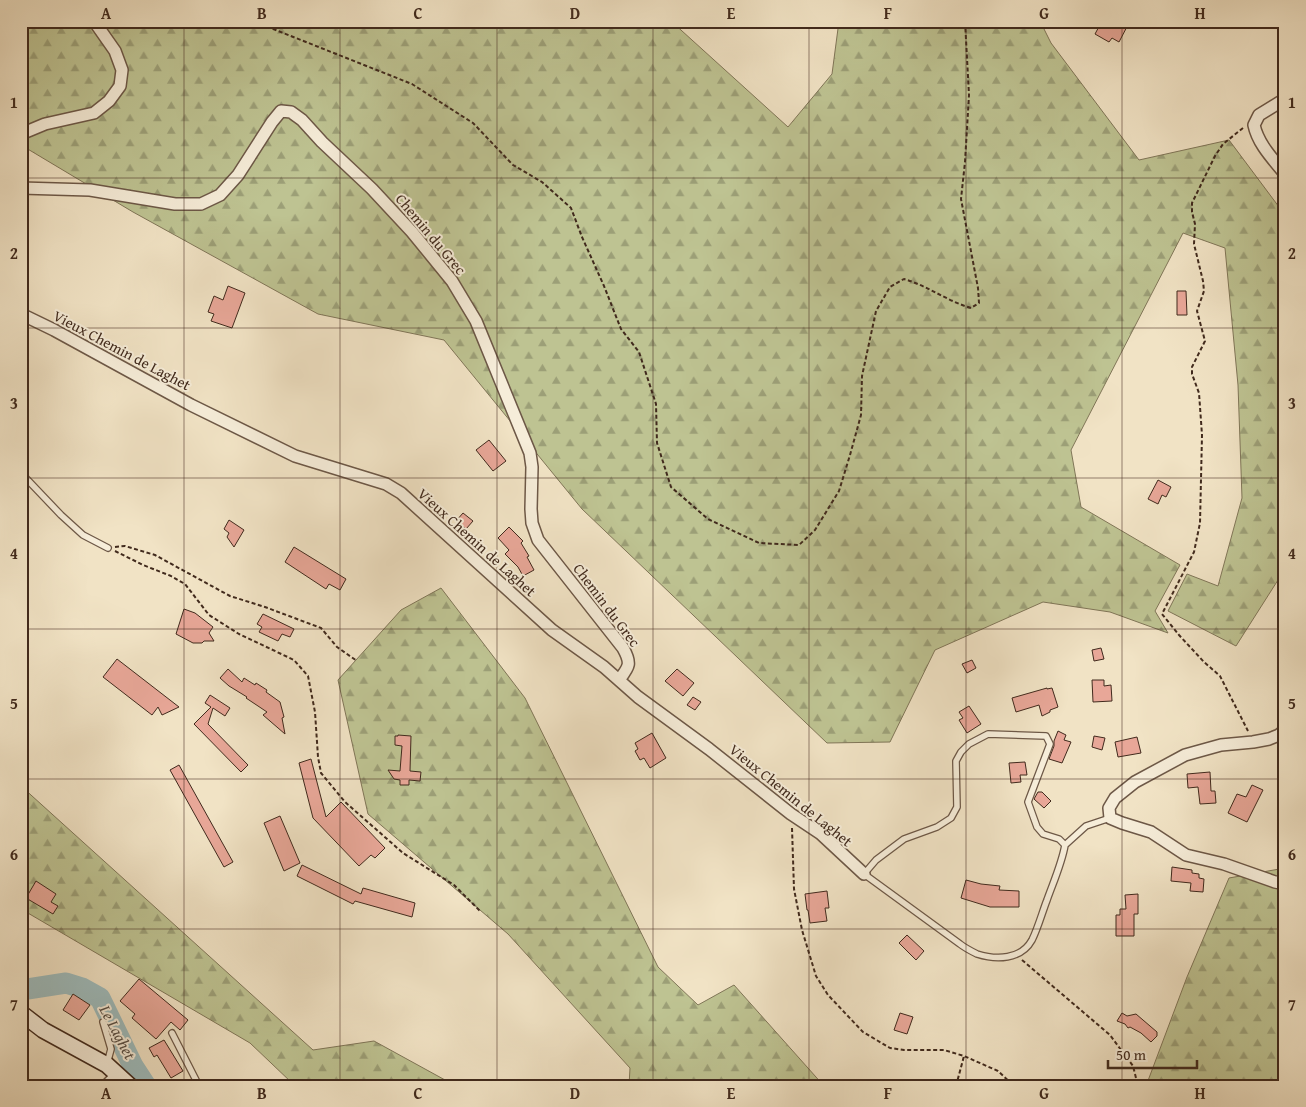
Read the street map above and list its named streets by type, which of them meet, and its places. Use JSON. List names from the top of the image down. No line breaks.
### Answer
{"streets":{"street":["Chemin du Grec","Vieux Chemin de Laghet"]},"crossings":[["Chemin du Grec","Vieux Chemin de Laghet"]],"water":["Le Laghet"],"scale_bar":"50 m","grid":{"columns":["A","B","C","D","E","F","G","H"],"rows":["1","2","3","4","5","6","7"]}}
